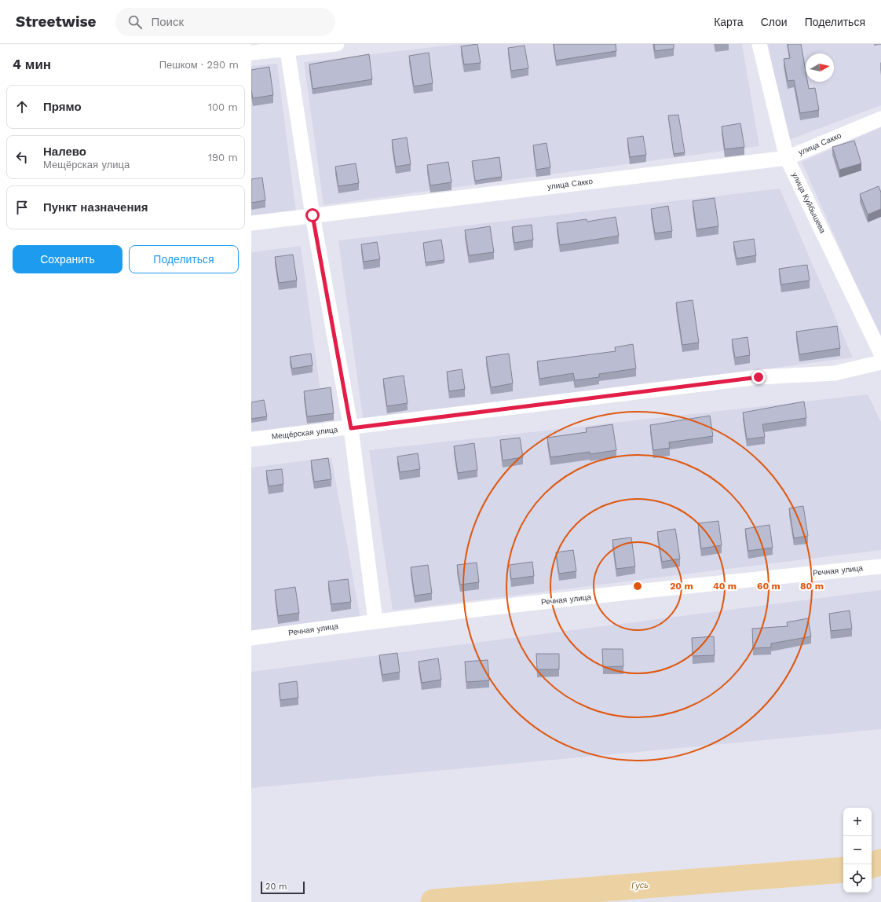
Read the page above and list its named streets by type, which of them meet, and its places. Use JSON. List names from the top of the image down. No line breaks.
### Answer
{"streets":{"street":["улица Сакко","улица Куйбышева","Мещёрская улица","Речная улица"]},"crossings":[["улица Сакко","улица Куйбышева"]],"water":["Гусь"],"scale_bar":"20 m","north":"right","page":{"header":"Streetwise","search":"Поиск","nav":["Карта","Слои","Поделиться"],"heading":["4 мин","Пешком · 290 m"],"list":[["Прямо","100 m"],["Налево","Мещёрская улица","190 m"],"Пункт назначения"],"buttons":["Сохранить","Поделиться"],"map_buttons":["+","−"],"scale":"20 m"},"rings":["20 m","40 m","60 m","80 m"]}
